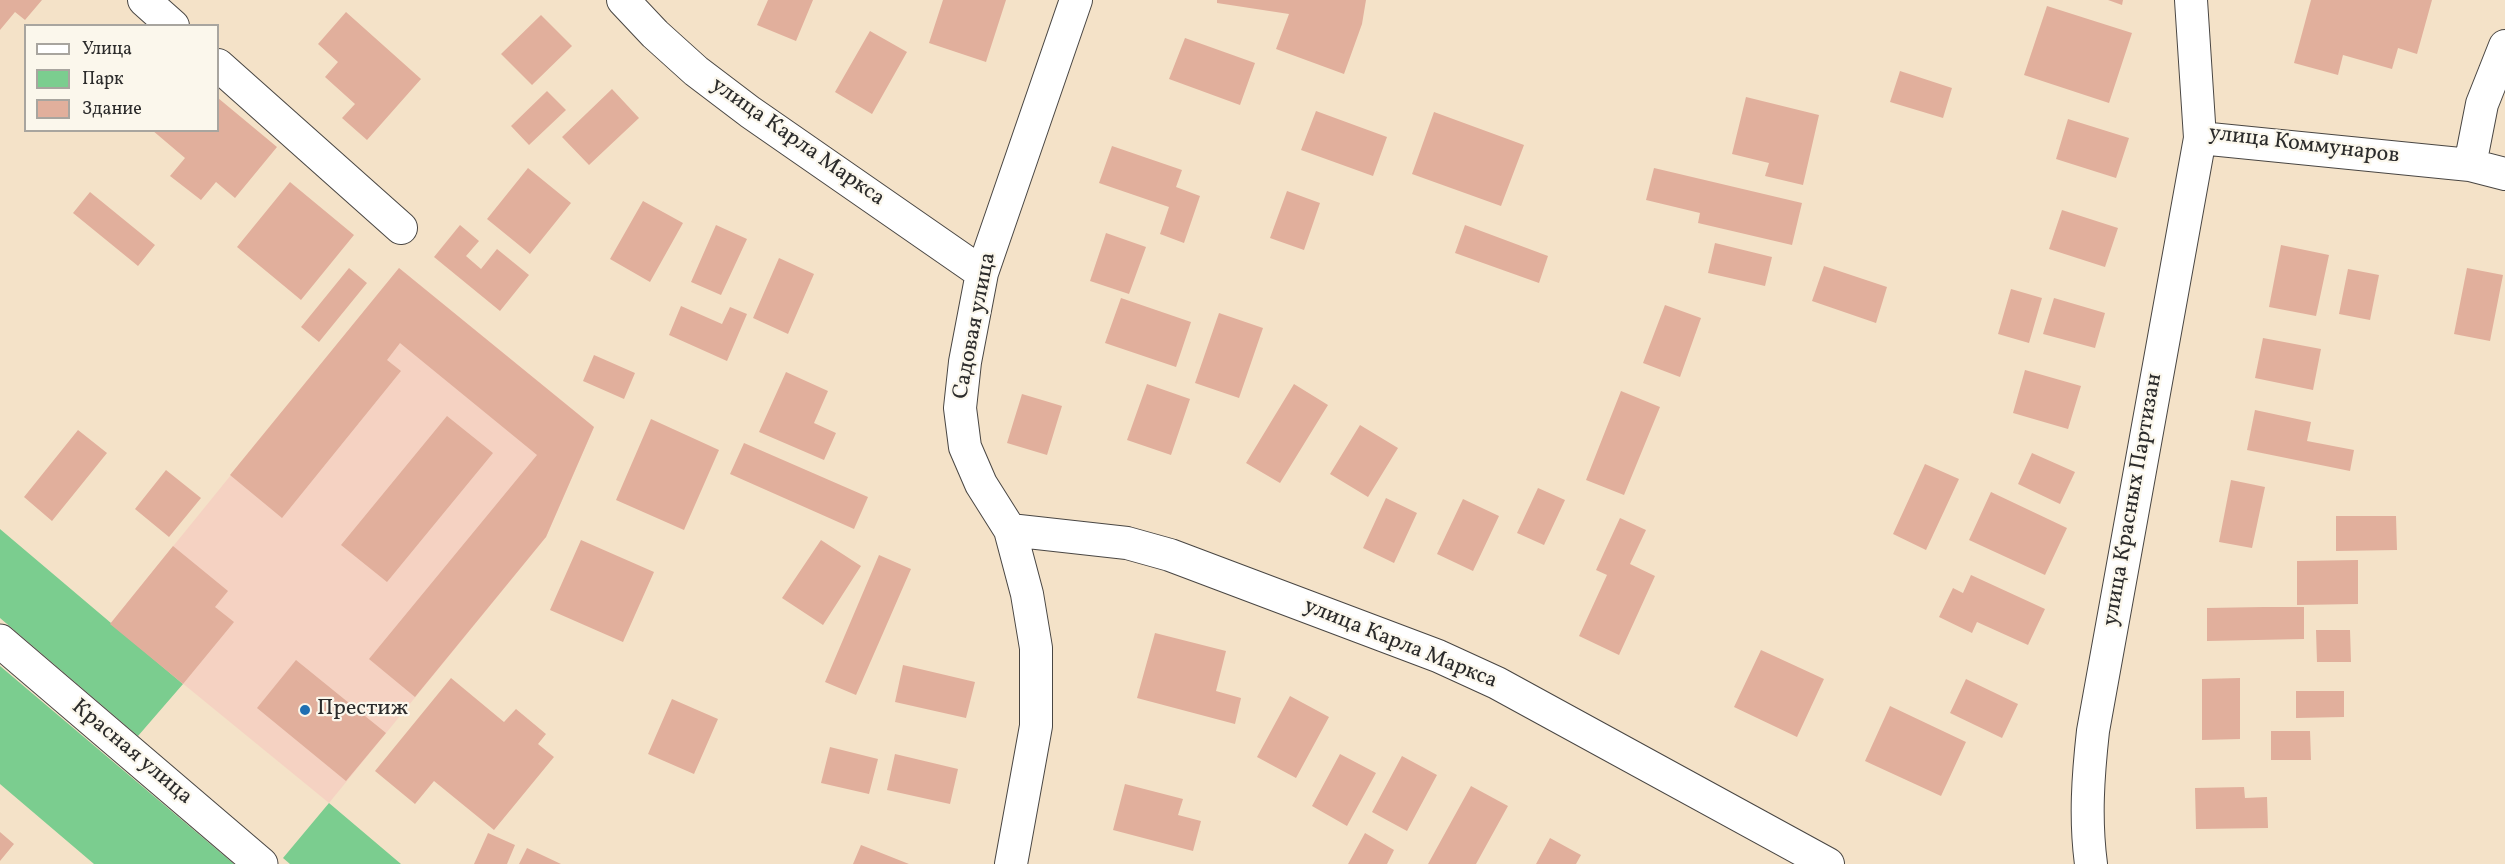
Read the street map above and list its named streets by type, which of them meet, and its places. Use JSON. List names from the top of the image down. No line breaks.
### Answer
{"streets":{"street":["улица Карла Маркса","улица Коммунаров","Садовая улица","улица Красных Партизан","Красная улица"]},"crossings":[["улица Карла Маркса","Садовая улица"],["улица Коммунаров","улица Красных Партизан"]],"places":["Престиж"],"legend":["Улица","Парк","Здание"]}
